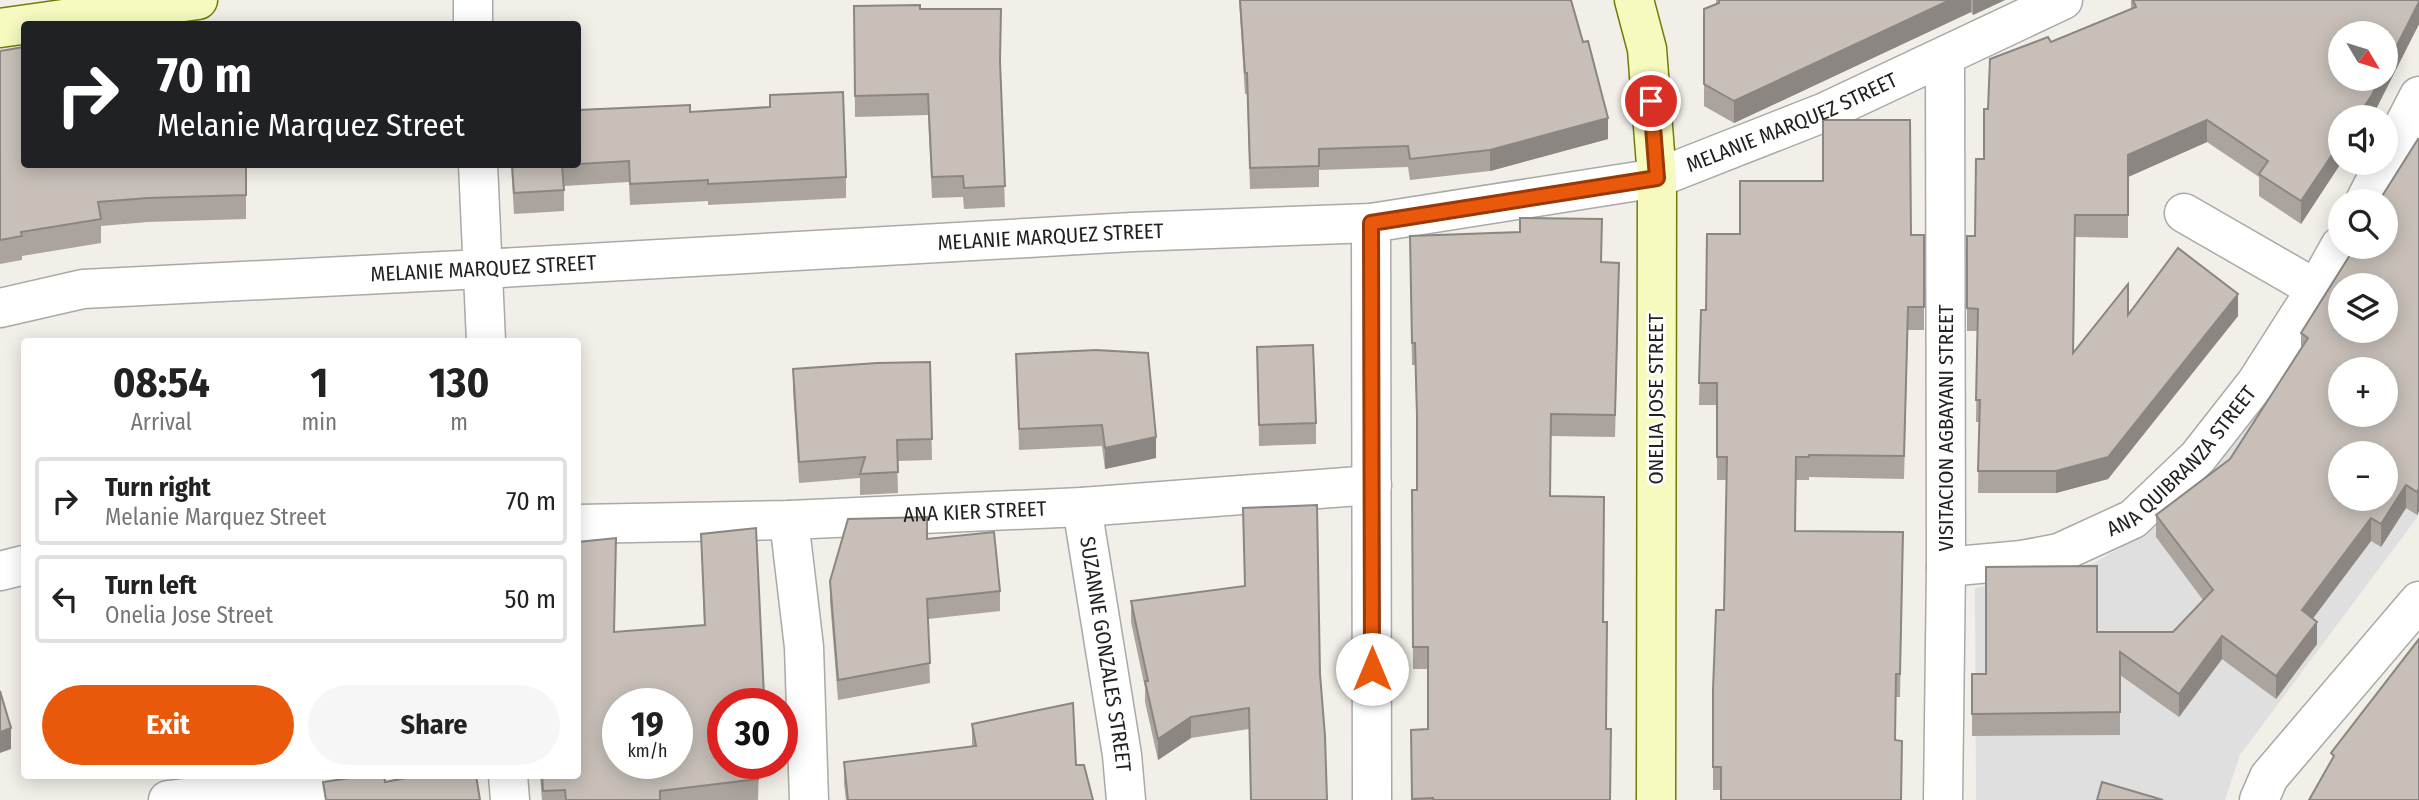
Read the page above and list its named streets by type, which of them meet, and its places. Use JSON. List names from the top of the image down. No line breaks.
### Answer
{"streets":{"main road":["ONELIA JOSE STREET"],"street":["MELANIE MARQUEZ STREET","VISITACION AGBAYANI STREET","ANA QUIBRANZA STREET","ANA KIER STREET","SUZANNE GONZALES STREET"]},"crossings":[["MELANIE MARQUEZ STREET","ONELIA JOSE STREET"],["MELANIE MARQUEZ STREET","VISITACION AGBAYANI STREET"],["VISITACION AGBAYANI STREET","ANA QUIBRANZA STREET"],["ANA KIER STREET","SUZANNE GONZALES STREET"]],"north":"bottom right","page":{"map_buttons":["+","−"],"turn":["70 m","Melanie Marquez Street"],"eta":["08:54","Arrival","1","min","130","m"],"list":[{"name":"Turn right","note":"Melanie Marquez Street","value":"70 m"},{"name":"Turn left","note":"Onelia Jose Street","value":"50 m"}],"buttons":["Exit","Share"],"speed":"19 km/h","limit":"30"}}
